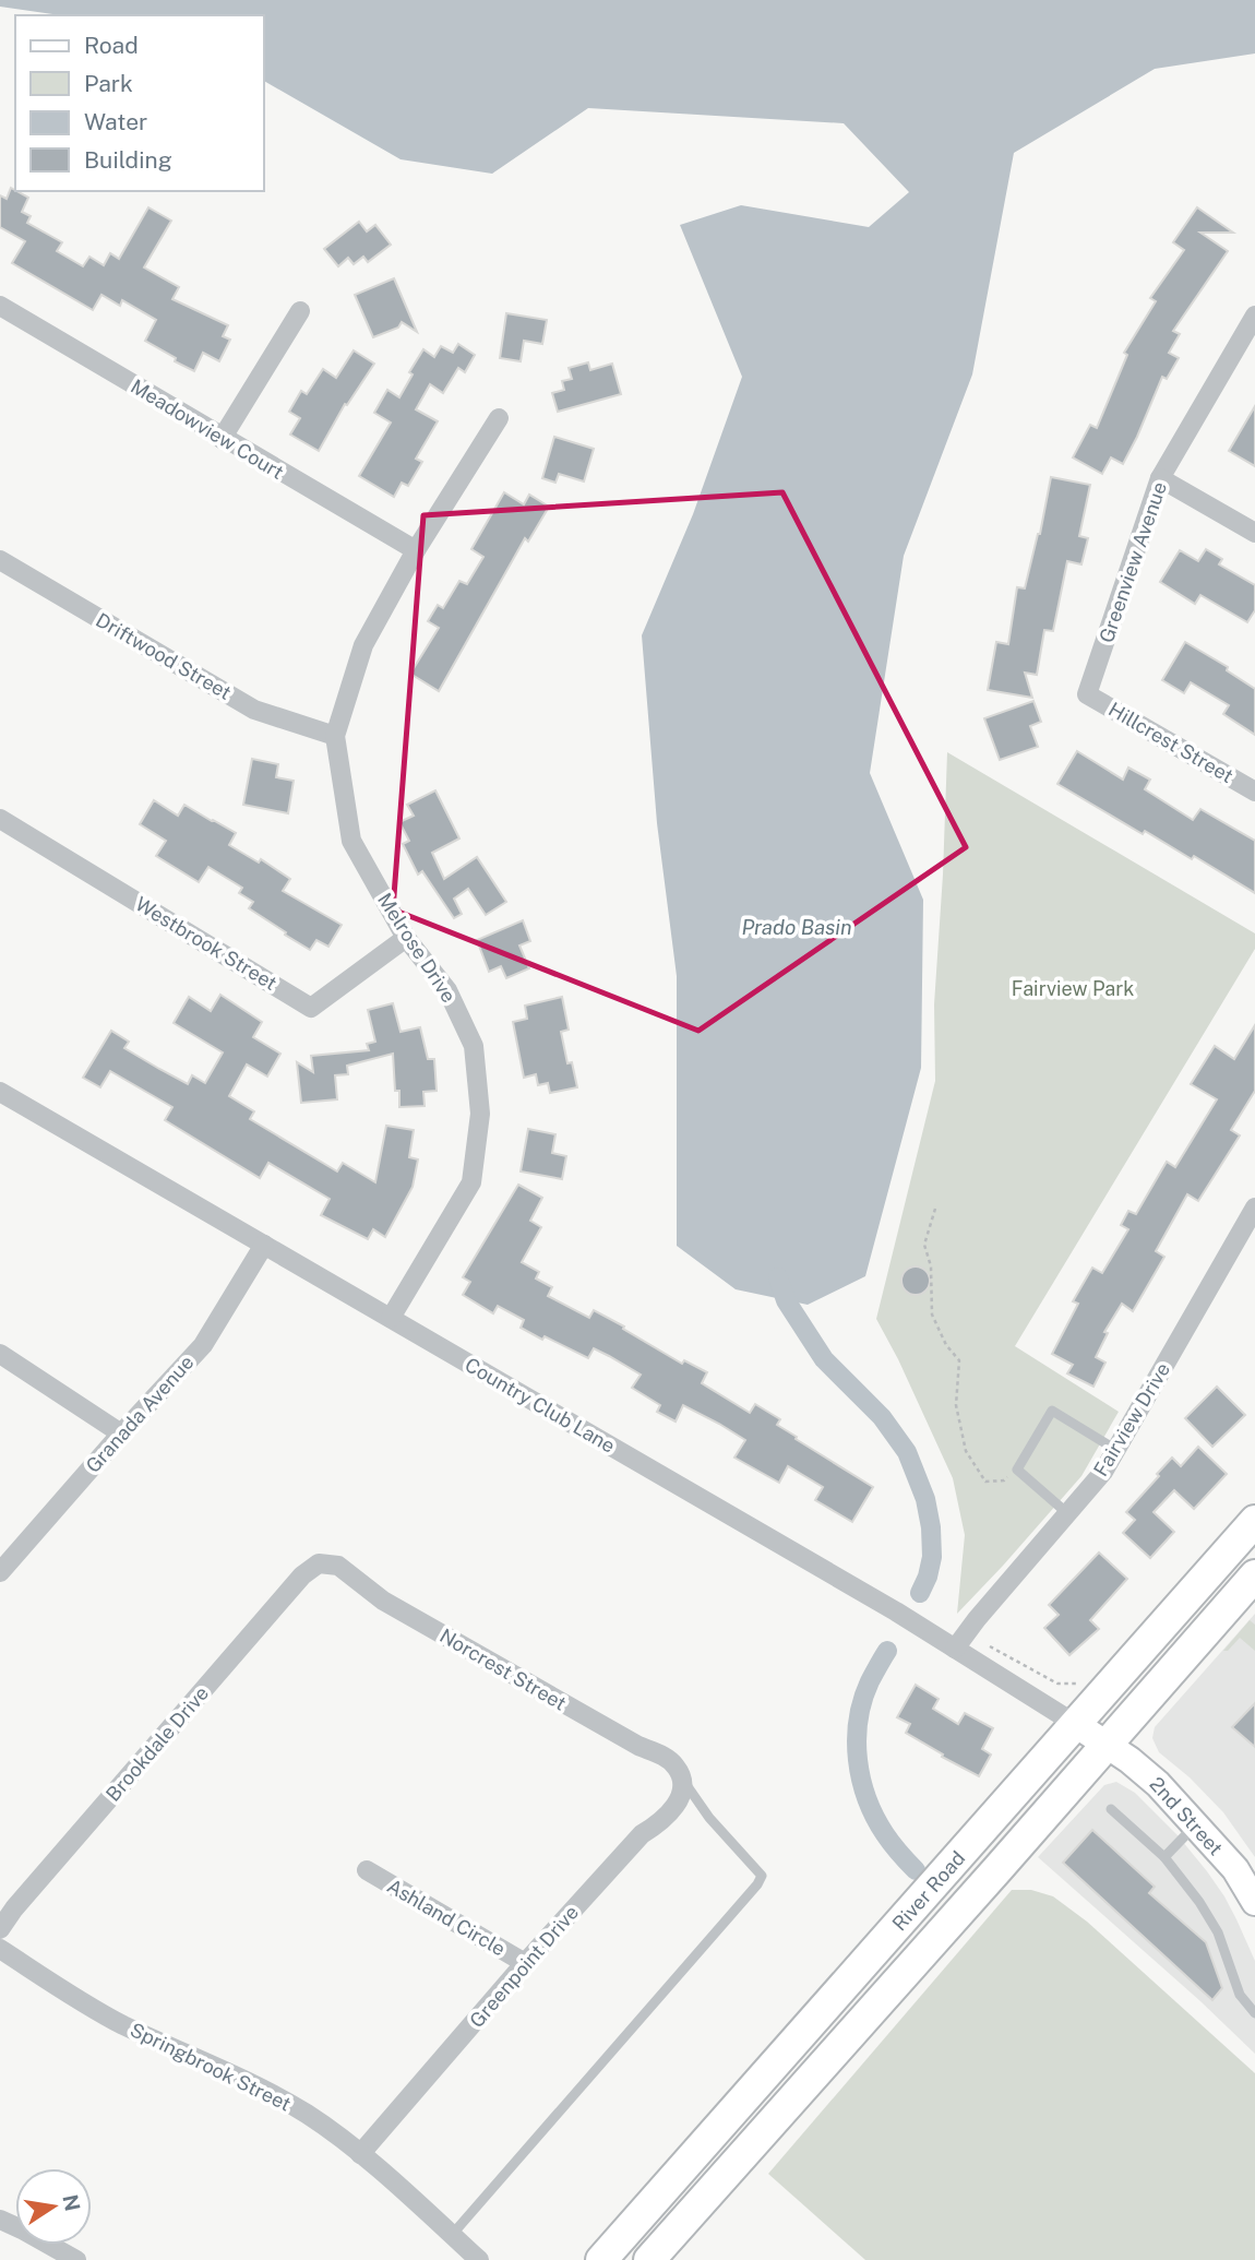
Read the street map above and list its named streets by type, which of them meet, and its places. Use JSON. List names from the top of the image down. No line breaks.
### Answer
{"streets":{"main road":["River Road"],"street":["Meadowview Court","Greenview Avenue","Driftwood Street","Hillcrest Street","Westbrook Street","Melrose Drive","Country Club Lane","Granada Avenue","Fairview Drive","Norcrest Street","Brookdale Drive","2nd Street","Ashland Circle","Greenpoint Drive","Springbrook Street"]},"crossings":[["Meadowview Court","Melrose Drive"],["Greenview Avenue","Hillcrest Street"],["Driftwood Street","Melrose Drive"],["Westbrook Street","Melrose Drive"],["Melrose Drive","Country Club Lane"],["Country Club Lane","Granada Avenue"],["Country Club Lane","Fairview Drive"],["Country Club Lane","2nd Street"],["Country Club Lane","River Road"],["Norcrest Street","Brookdale Drive"],["Norcrest Street","Greenpoint Drive"],["2nd Street","River Road"],["Ashland Circle","Greenpoint Drive"],["Greenpoint Drive","Springbrook Street"]],"water":["Prado Basin"],"parks":["Fairview Park"],"legend":["Road","Park","Water","Building"],"north":"right"}
